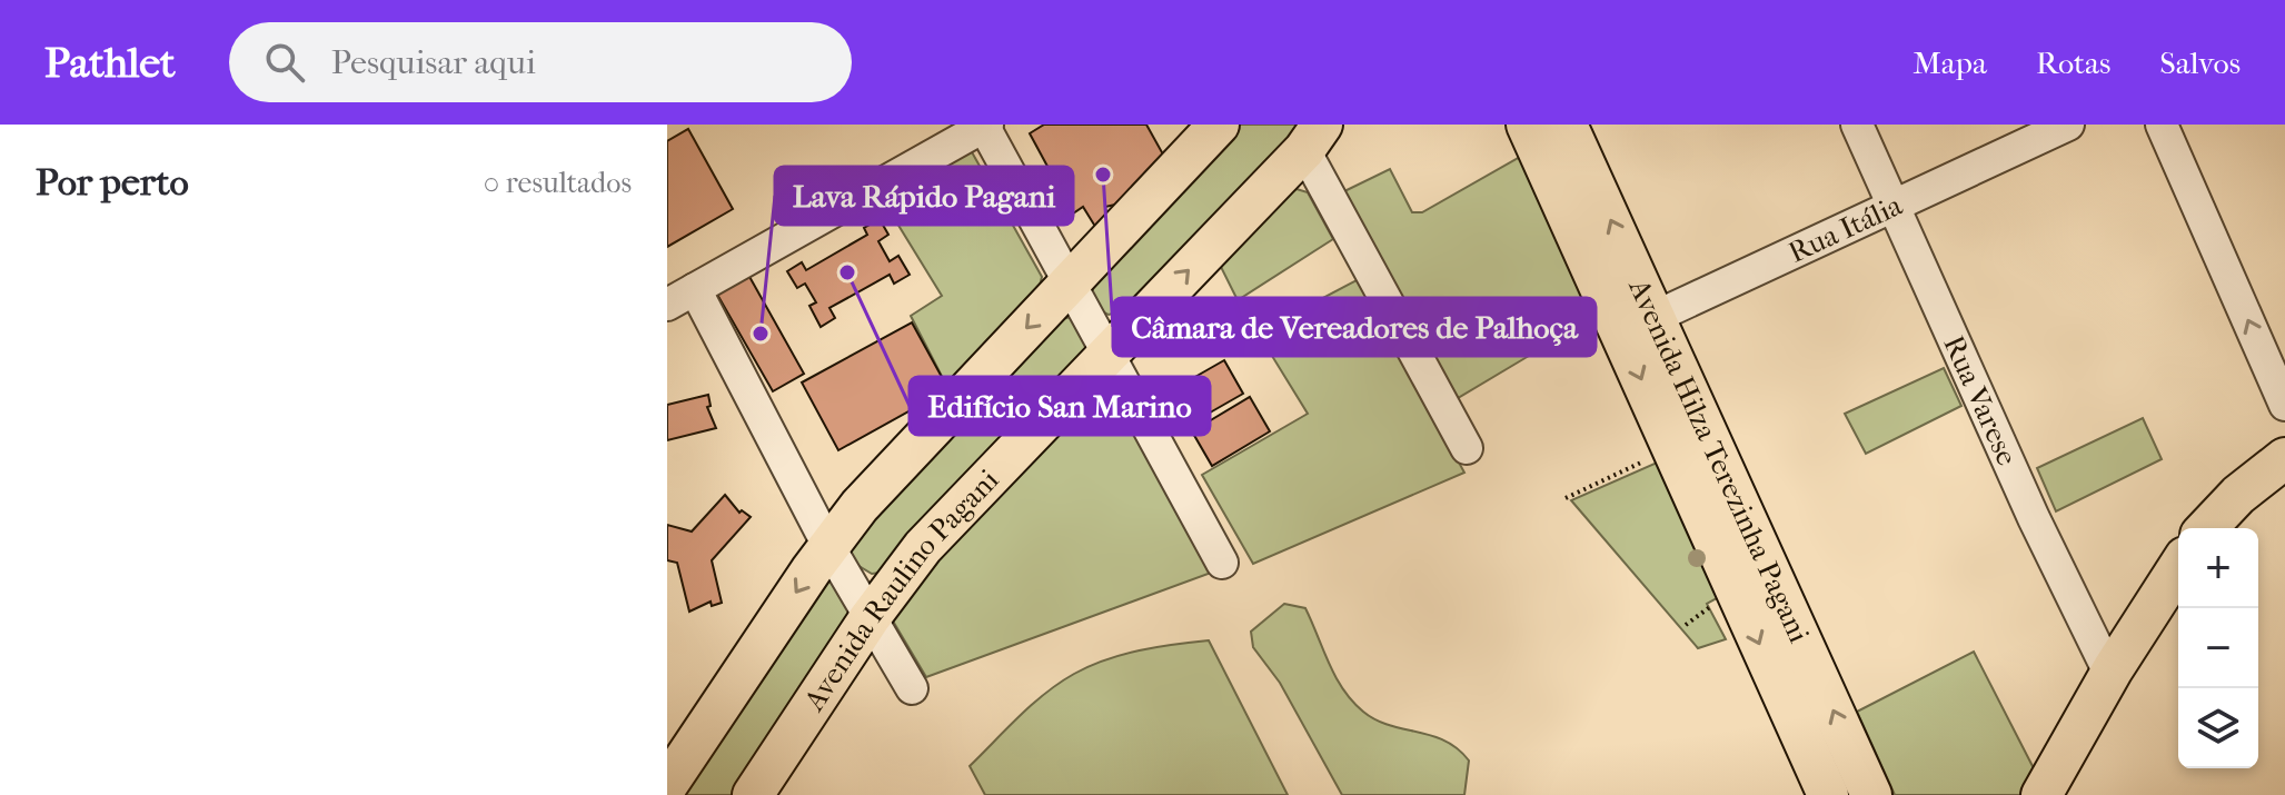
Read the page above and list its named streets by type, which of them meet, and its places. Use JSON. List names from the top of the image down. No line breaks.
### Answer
{"streets":{"main road":["Avenida Hilza Terezinha Pagani","Avenida Raulino Pagani"],"street":["Rua Itália","Rua Varese"]},"crossings":[["Rua Itália","Rua Varese"],["Rua Itália","Avenida Hilza Terezinha Pagani"]],"places":["Câmara de Vereadores de Palhoça","Edifício San Marino","Lava Rápido Pagani"],"page":{"header":"Pathlet","search":"Pesquisar aqui","nav":["Mapa","Rotas","Salvos"],"heading":["Por perto","0 resultados"],"map_buttons":["+","−"]}}
